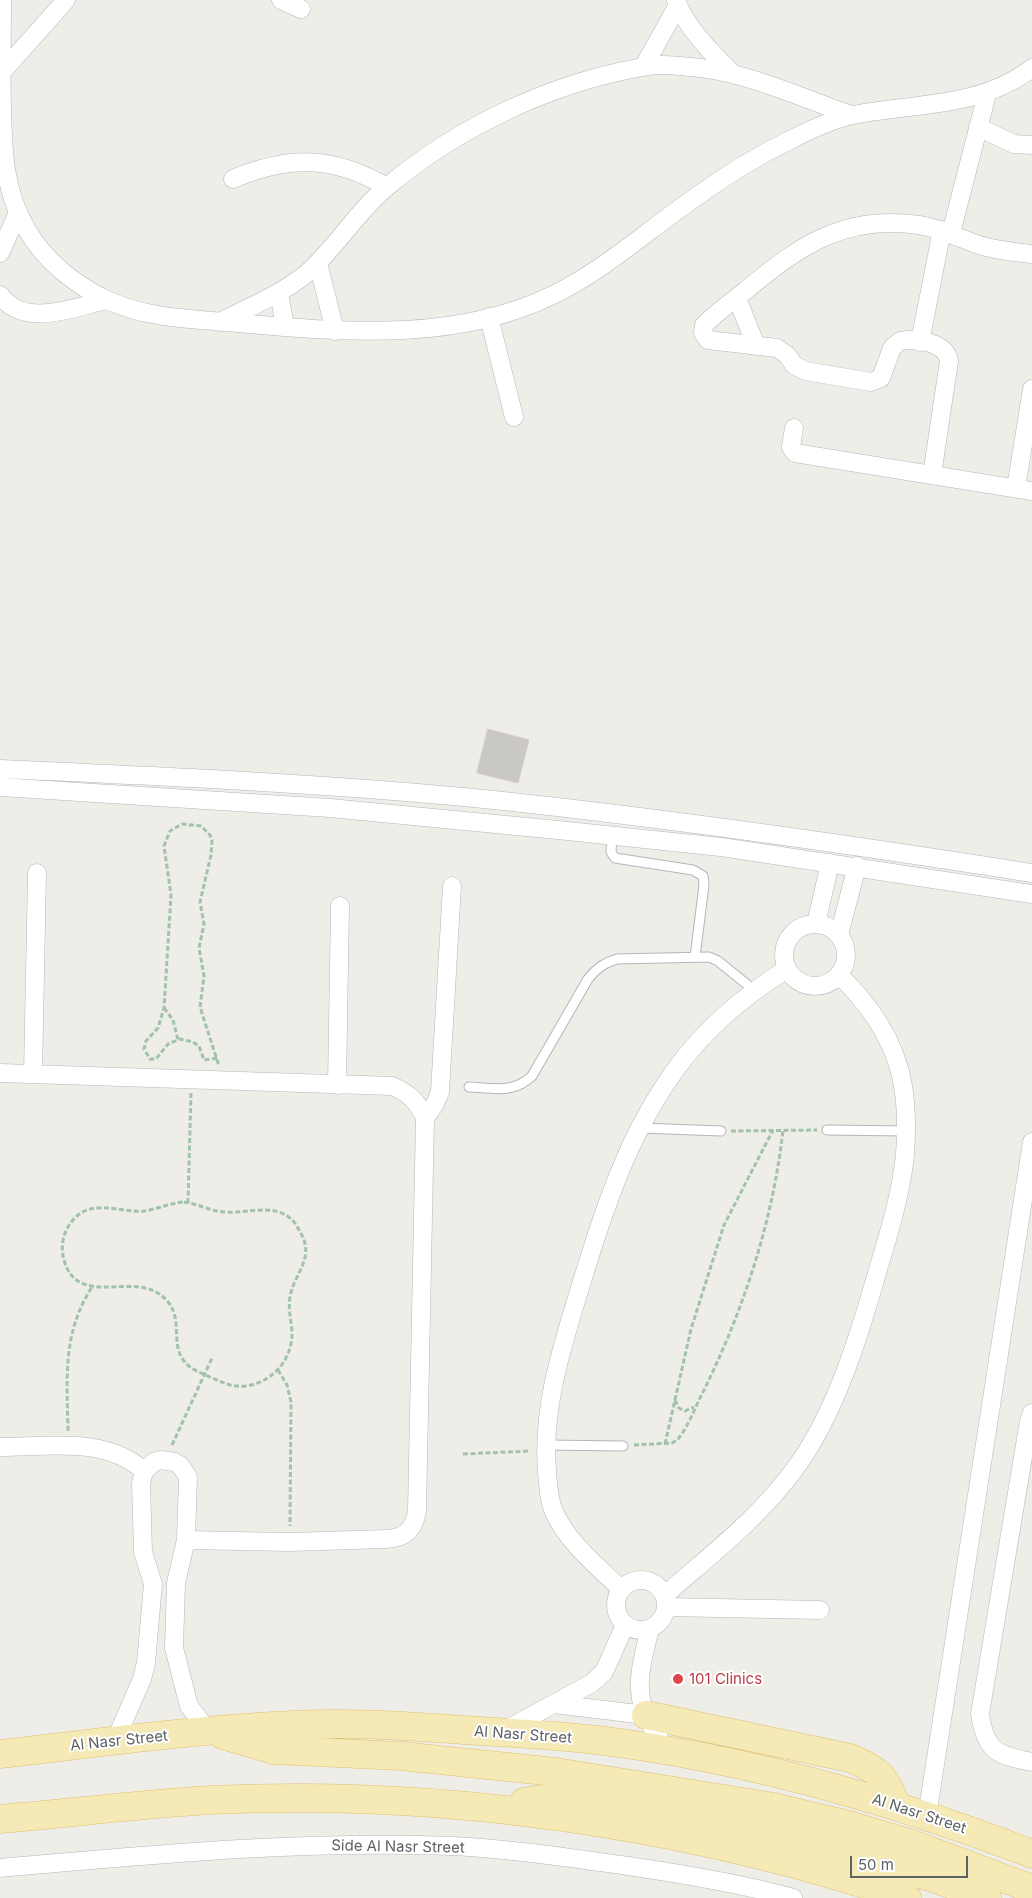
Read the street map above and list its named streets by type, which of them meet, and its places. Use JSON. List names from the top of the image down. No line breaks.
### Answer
{"streets":{"main road":["Al Nasr Street"],"street":["Side Al Nasr Street"]},"places":["101 Clinics"],"scale_bar":"50 m"}
